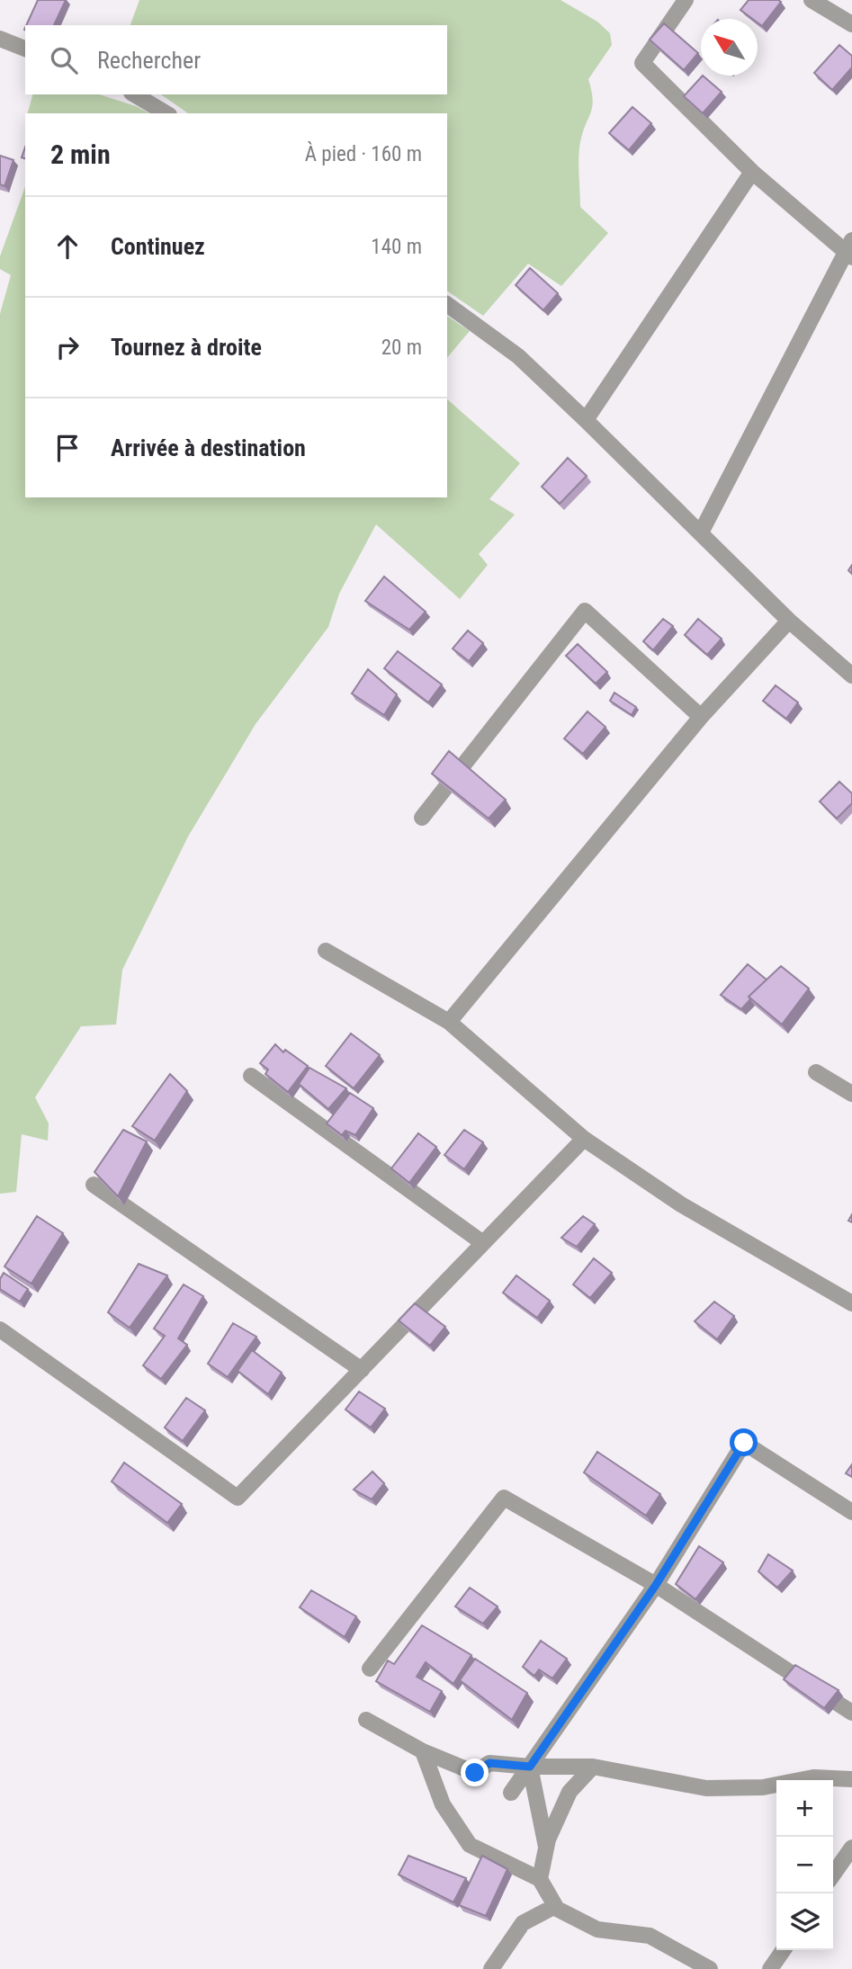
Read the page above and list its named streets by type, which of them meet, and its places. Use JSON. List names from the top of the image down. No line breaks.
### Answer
{"north":"top left","page":{"search":"Rechercher","heading":["2 min","À pied · 160 m"],"list":[["Continuez","140 m"],["Tournez à droite","20 m"],"Arrivée à destination"],"map_buttons":["+","−"]}}
